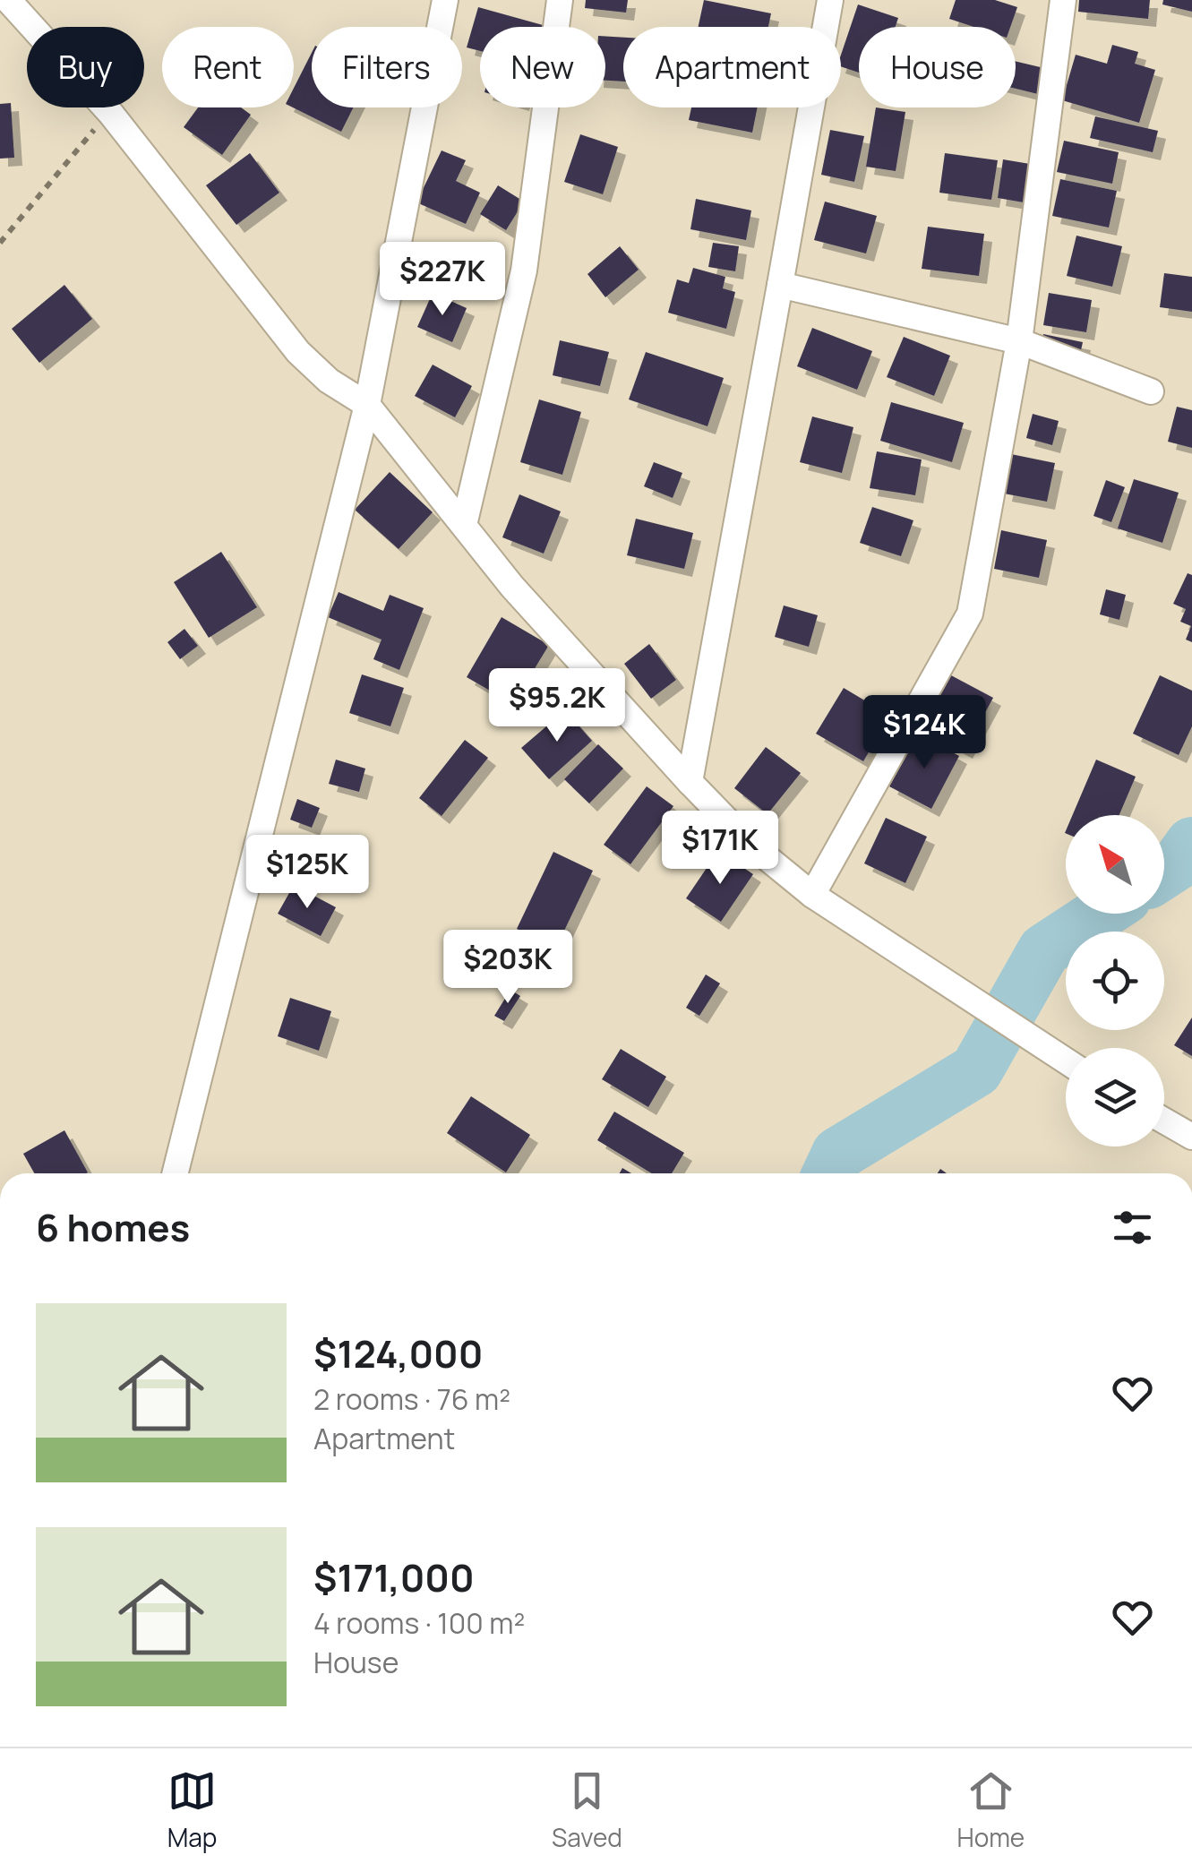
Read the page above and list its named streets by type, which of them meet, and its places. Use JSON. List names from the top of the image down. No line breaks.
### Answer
{"north":"top left","page":{"chip":["Buy","Rent","Filters","New","Apartment","House"],"price":["$227K","$95.2K","$124K","$171K","$125K","$203K"],"heading":"6 homes","list":[{"name":"$124,000","note":"2 rooms · 76 m² · Apartment"},{"name":"$171,000","note":"4 rooms · 100 m² · House"}],"tabs":["Map","Saved","Home"]}}
